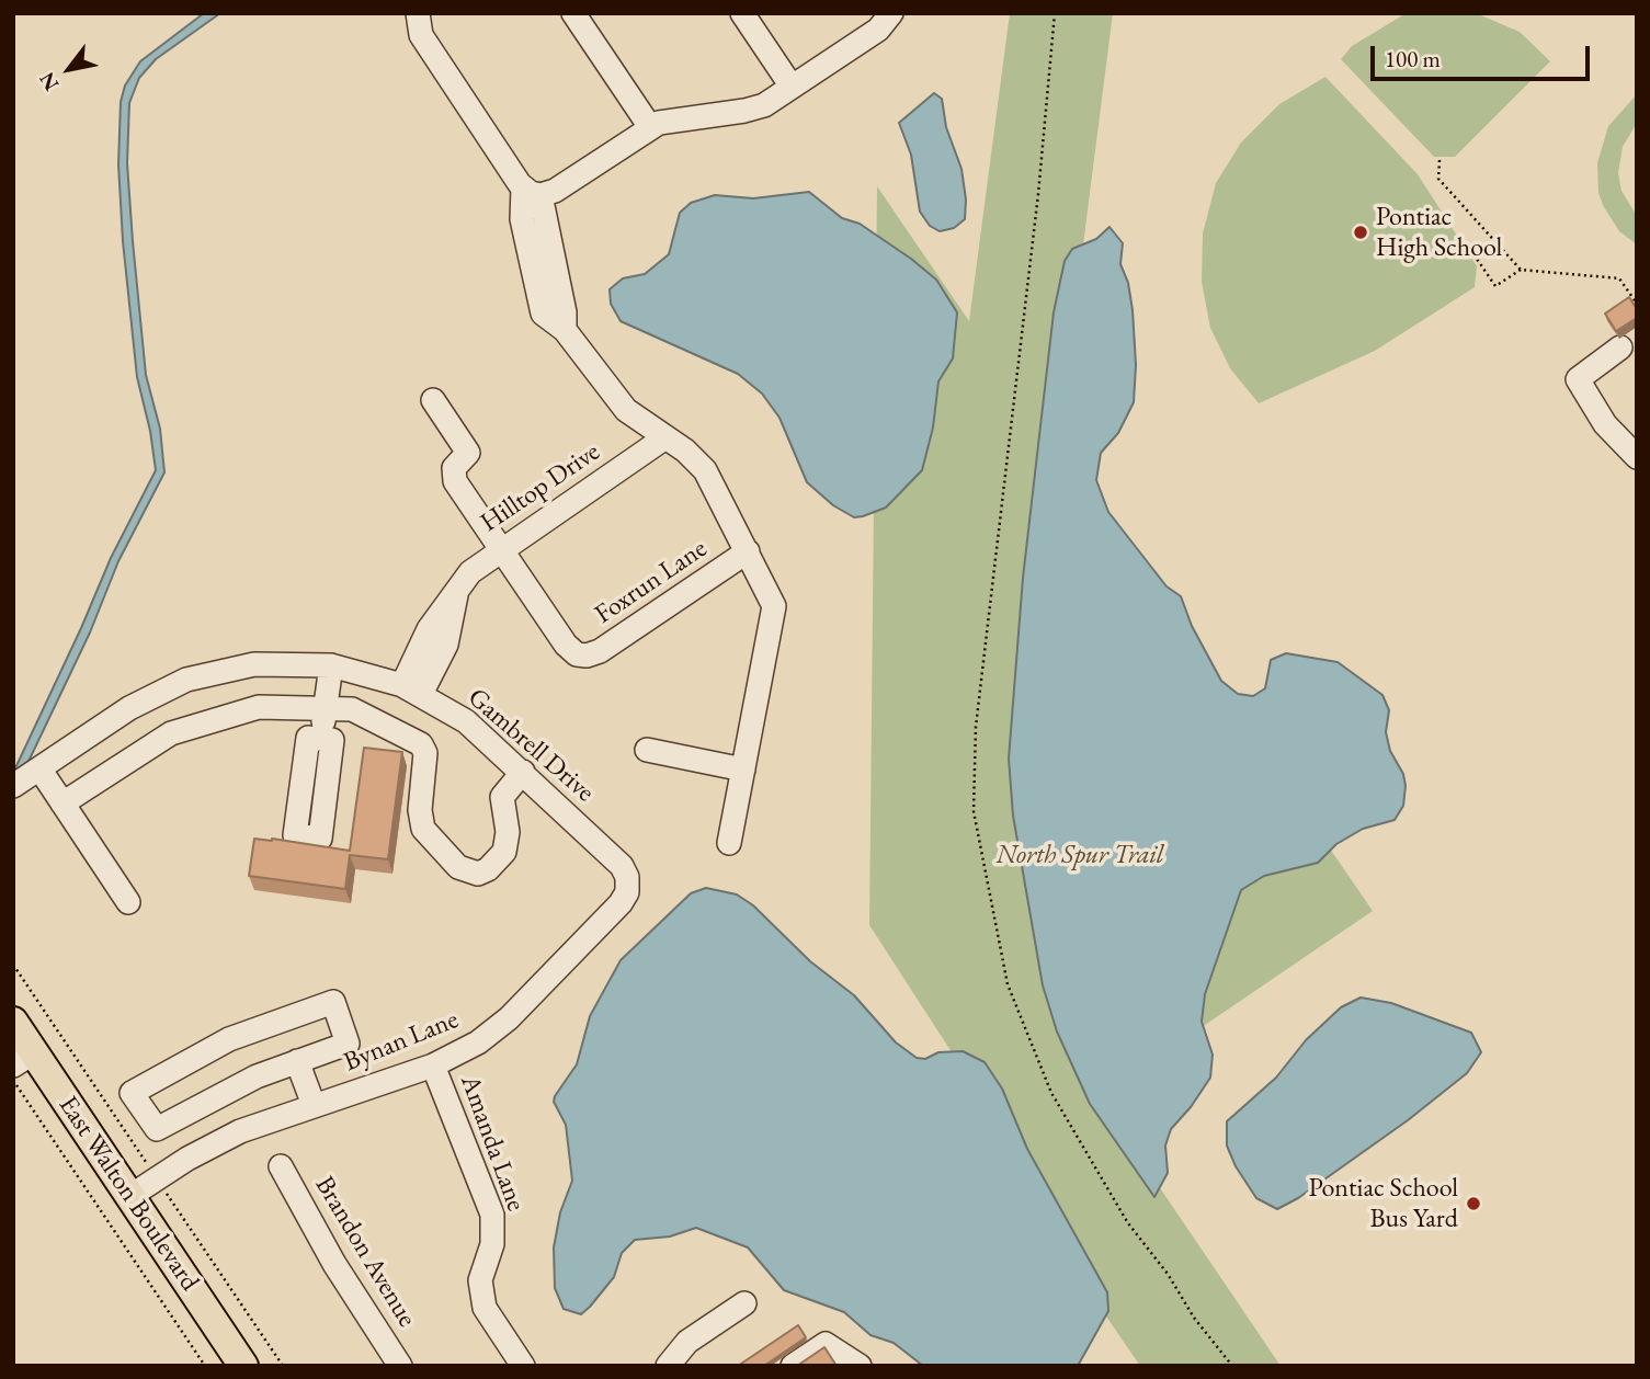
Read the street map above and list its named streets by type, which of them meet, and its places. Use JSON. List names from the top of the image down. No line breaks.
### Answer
{"streets":{"main road":["East Walton Boulevard"],"street":["Hilltop Drive","Foxrun Lane","Gambrell Drive","Bynan Lane","Amanda Lane","Brandon Avenue"]},"crossings":[["Hilltop Drive","Foxrun Lane"],["Hilltop Drive","Gambrell Drive"],["Gambrell Drive","Bynan Lane"],["Bynan Lane","Amanda Lane"],["Bynan Lane","East Walton Boulevard"]],"parks":["North Spur Trail"],"places":["Pontiac High School","Pontiac School Bus Yard"],"scale_bar":"100 m","north":"bottom left"}
